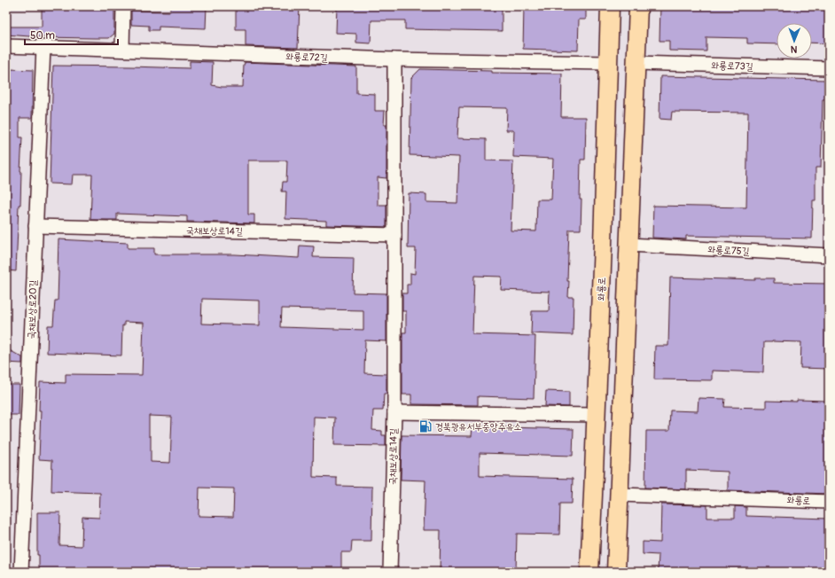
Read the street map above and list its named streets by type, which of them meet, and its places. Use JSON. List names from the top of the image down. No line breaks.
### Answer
{"streets":{"main road":["와룡로"],"street":["와룡로72길","와룡로73길","국채보상로14길","와룡로75길","국채보상로20길"]},"crossings":[["와룡로72길","국채보상로14길"],["와룡로72길","와룡로"],["와룡로72길","국채보상로20길"],["국채보상로14길","국채보상로20길"]],"places":{"fuel station":["경북광유서부중앙주유소"]},"scale_bar":"50 m","north":"bottom"}
